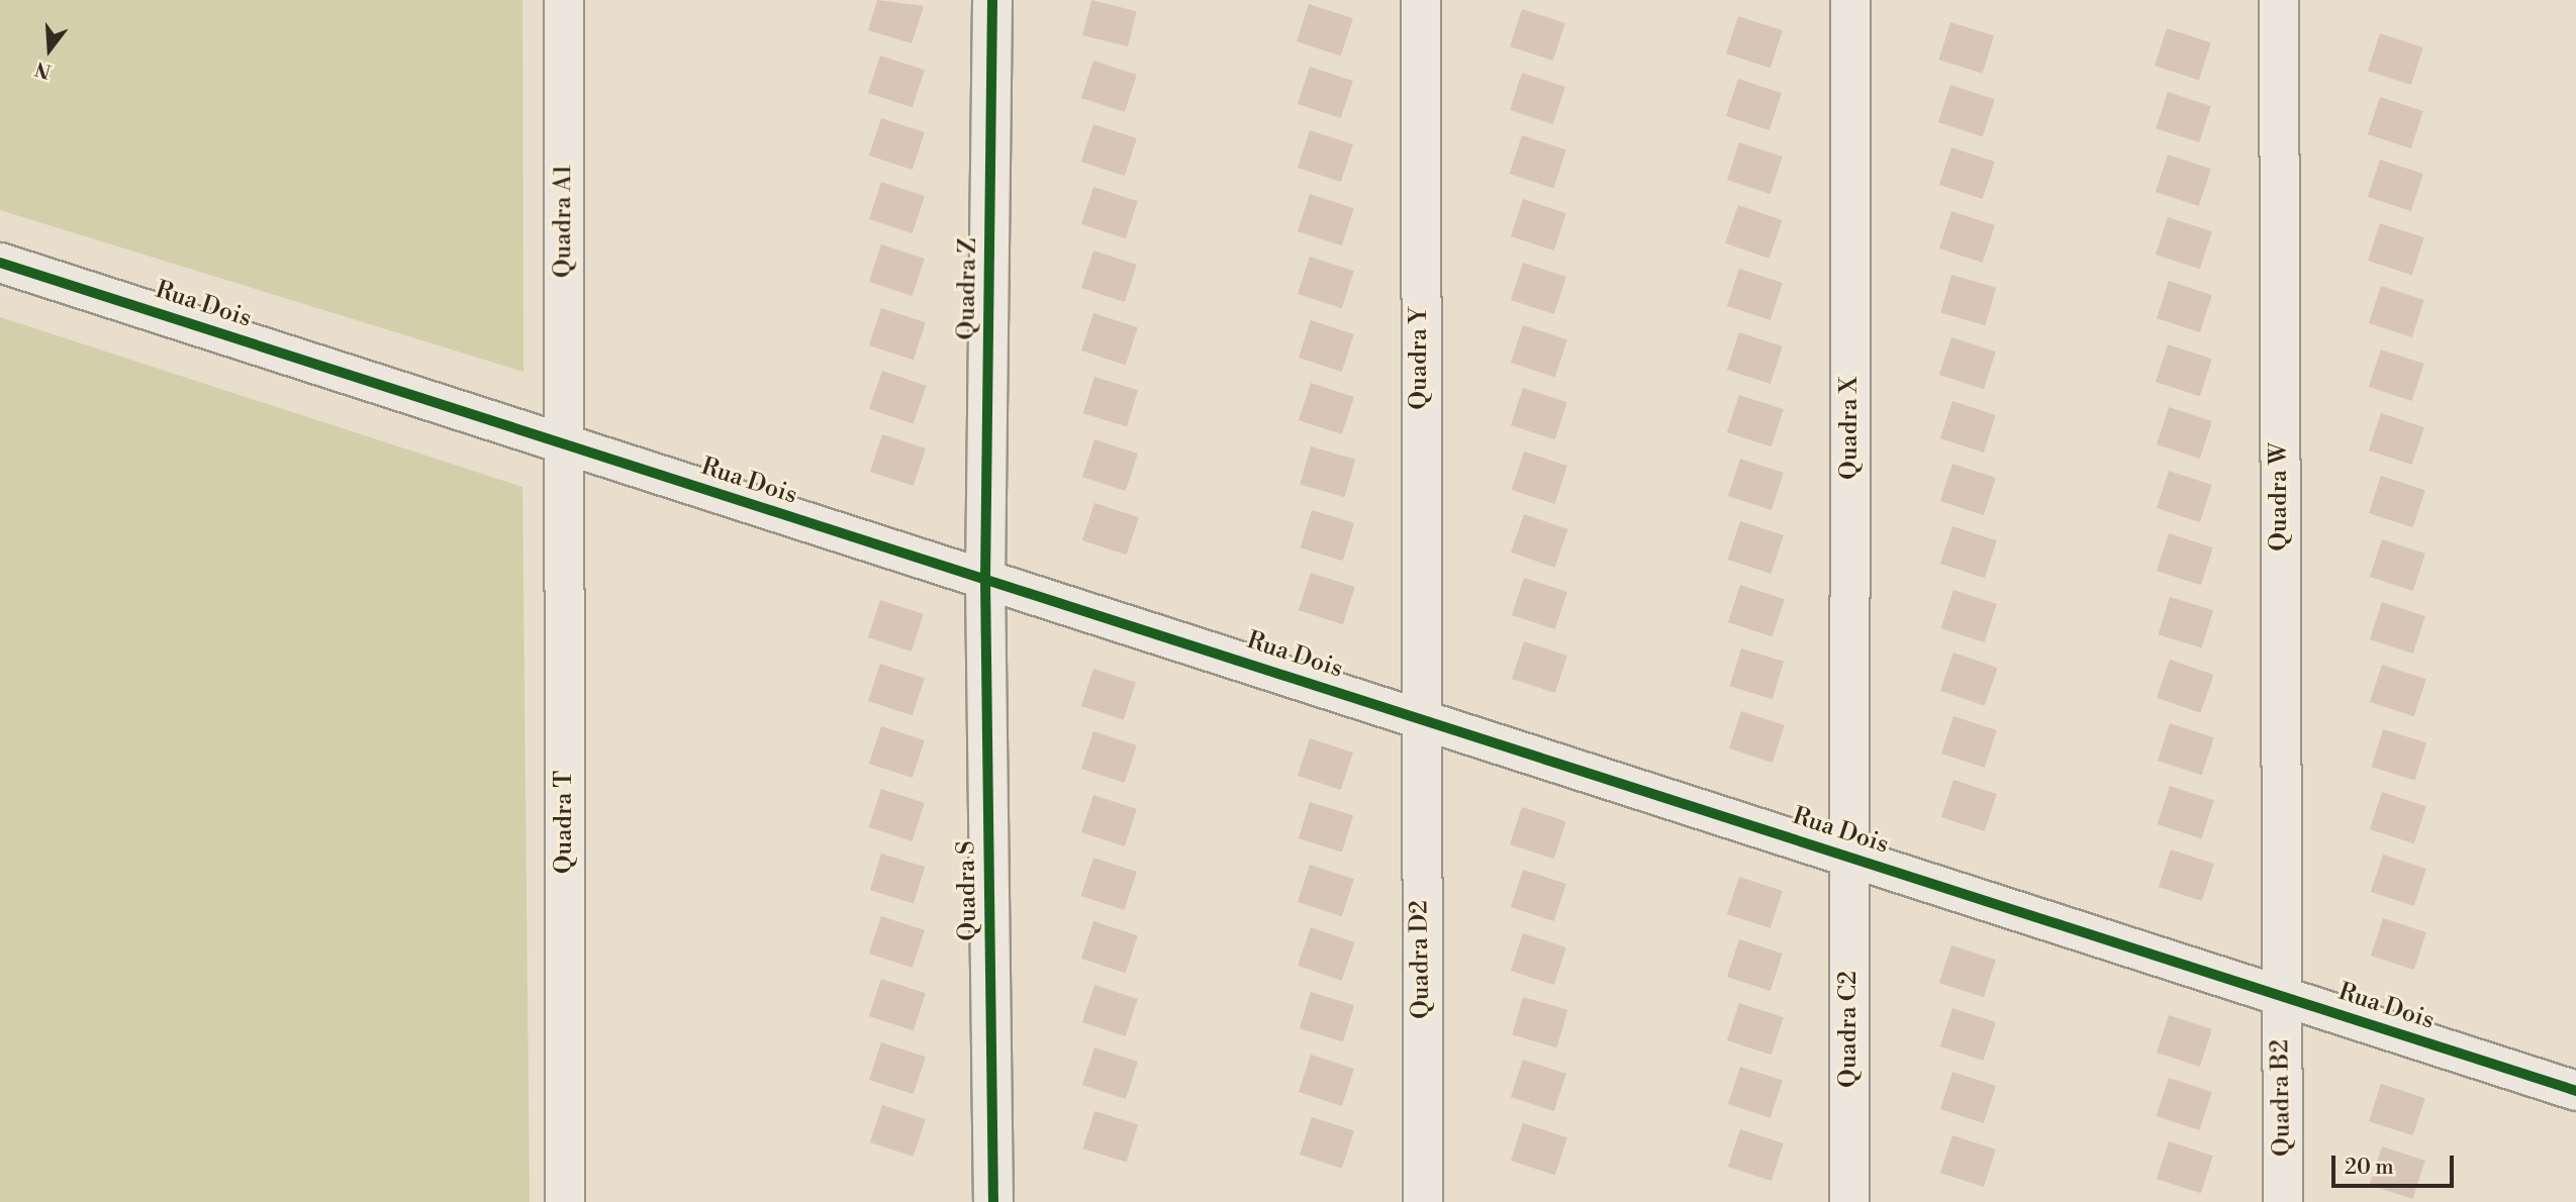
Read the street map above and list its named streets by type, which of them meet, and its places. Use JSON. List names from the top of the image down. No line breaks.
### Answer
{"streets":{"street":["Quadra A1","Quadra Z","Rua Dois","Quadra Y","Quadra X","Quadra W","Quadra T","Quadra S","Quadra D2","Quadra C2","Quadra B2"]},"crossings":[["Quadra A1","Rua Dois"],["Quadra A1","Quadra T"],["Quadra Z","Rua Dois"],["Quadra Z","Quadra S"],["Rua Dois","Quadra Y"],["Rua Dois","Quadra X"],["Rua Dois","Quadra W"],["Rua Dois","Quadra T"],["Rua Dois","Quadra S"],["Rua Dois","Quadra D2"],["Rua Dois","Quadra C2"],["Rua Dois","Quadra B2"],["Quadra Y","Quadra D2"],["Quadra X","Quadra C2"],["Quadra W","Quadra B2"]],"scale_bar":"20 m","north":"bottom"}
